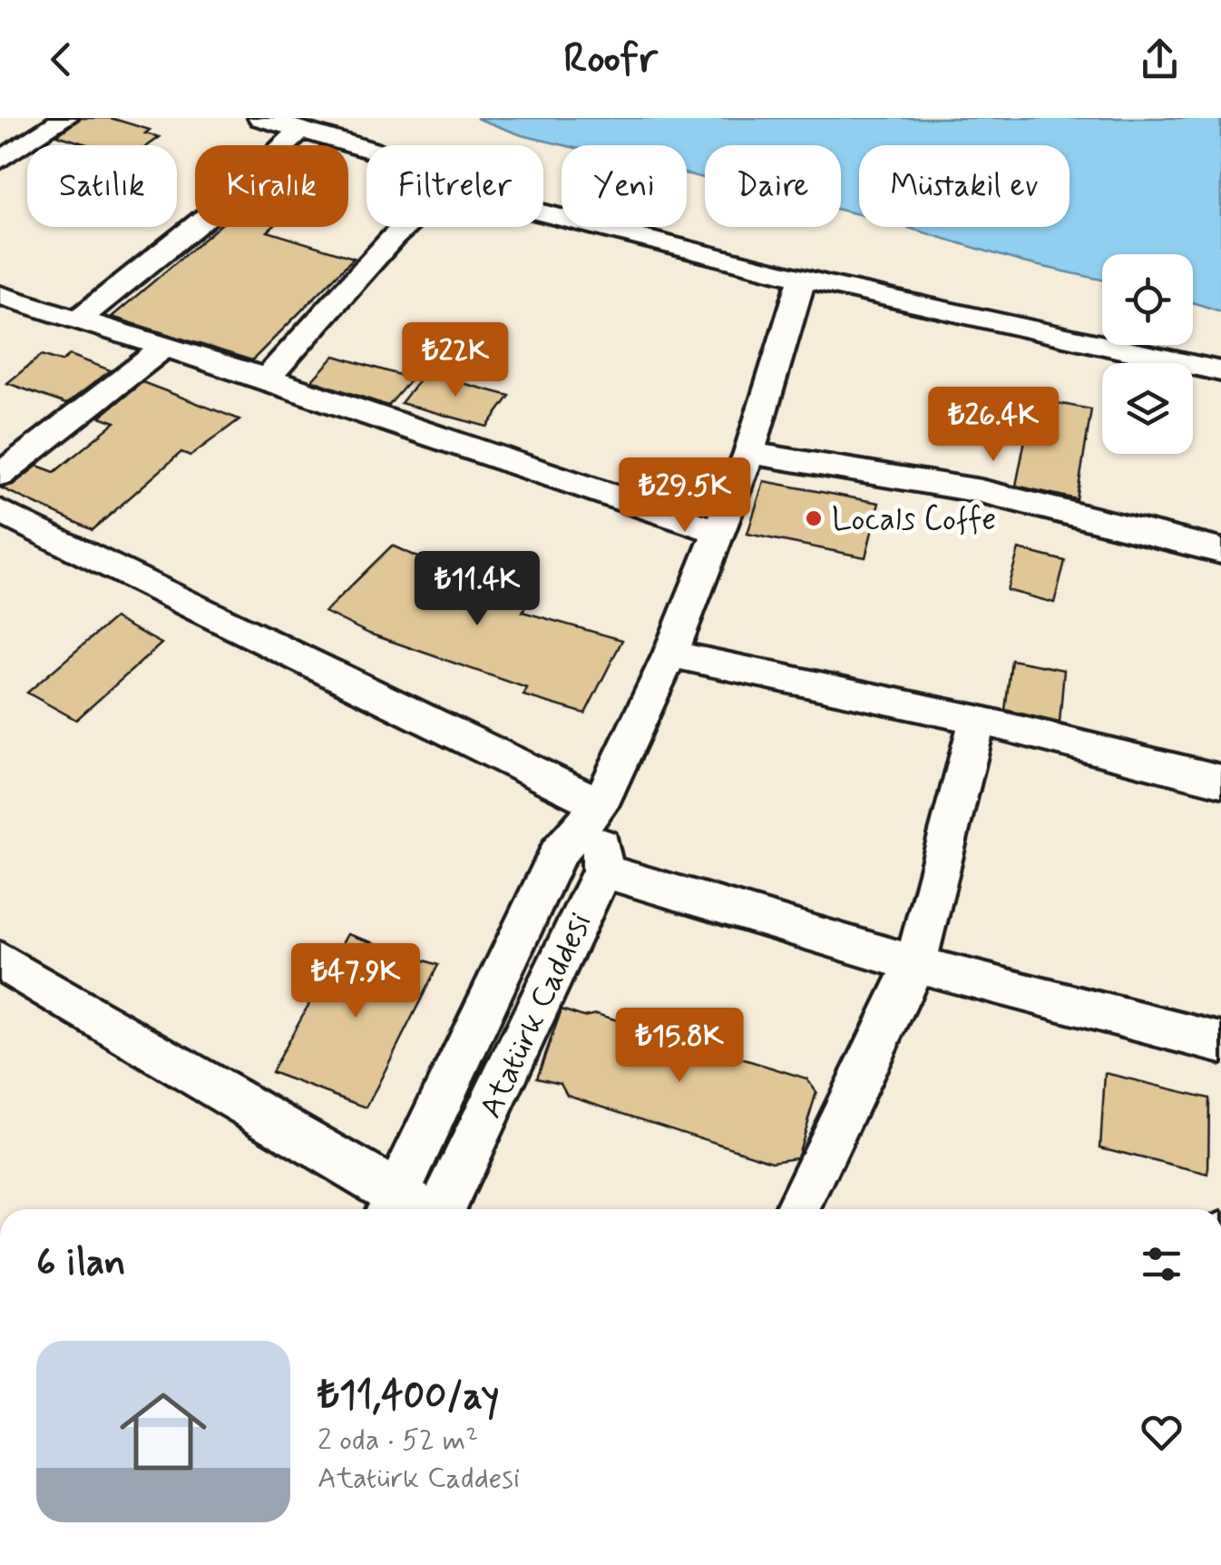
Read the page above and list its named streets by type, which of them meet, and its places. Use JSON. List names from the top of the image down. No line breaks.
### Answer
{"streets":{"street":["Atatürk Caddesi"]},"places":["Locals Coffe"],"page":{"header":"Roofr","chip":["Satılık","Kiralık","Filtreler","Yeni","Daire","Müstakil ev"],"price":["₺22K","₺26.4K","₺29.5K","₺11.4K","₺47.9K","₺15.8K"],"heading":"6 ilan","list":[{"name":"₺11,400/ay","note":"2 oda · 52 m² · Atatürk Caddesi"}]}}
